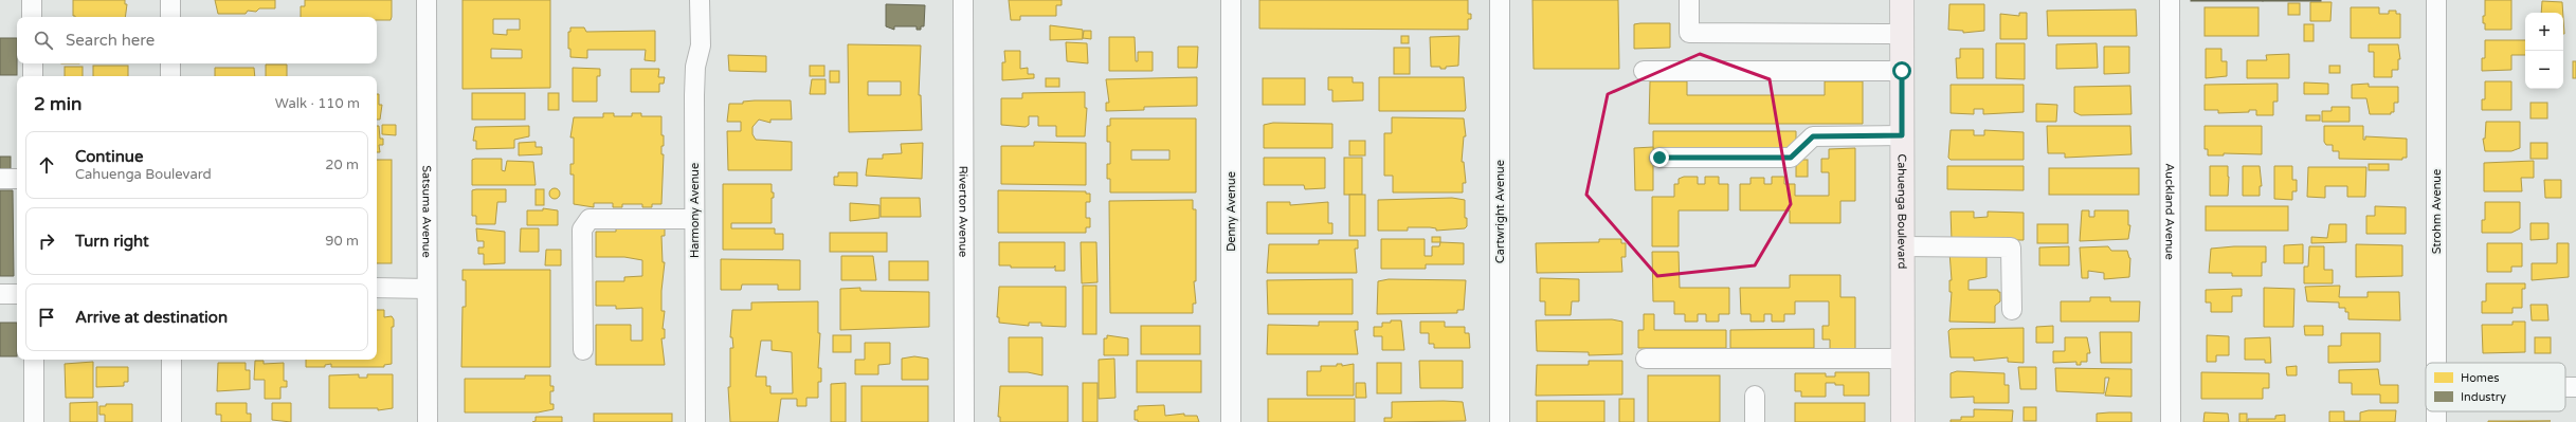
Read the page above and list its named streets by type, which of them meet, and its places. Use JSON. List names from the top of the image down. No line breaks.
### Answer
{"streets":{"main road":["Cahuenga Boulevard"],"street":["Harmony Avenue","Riverton Avenue","Satsuma Avenue","Denny Avenue","Cartwright Avenue","Auckland Avenue","Strohm Avenue"]},"legend":["Homes","Industry"],"page":{"map_buttons":["+","−"],"search":"Search here","heading":["2 min","Walk · 110 m"],"list":[["Continue","Cahuenga Boulevard","20 m"],["Turn right","90 m"],"Arrive at destination"]}}
